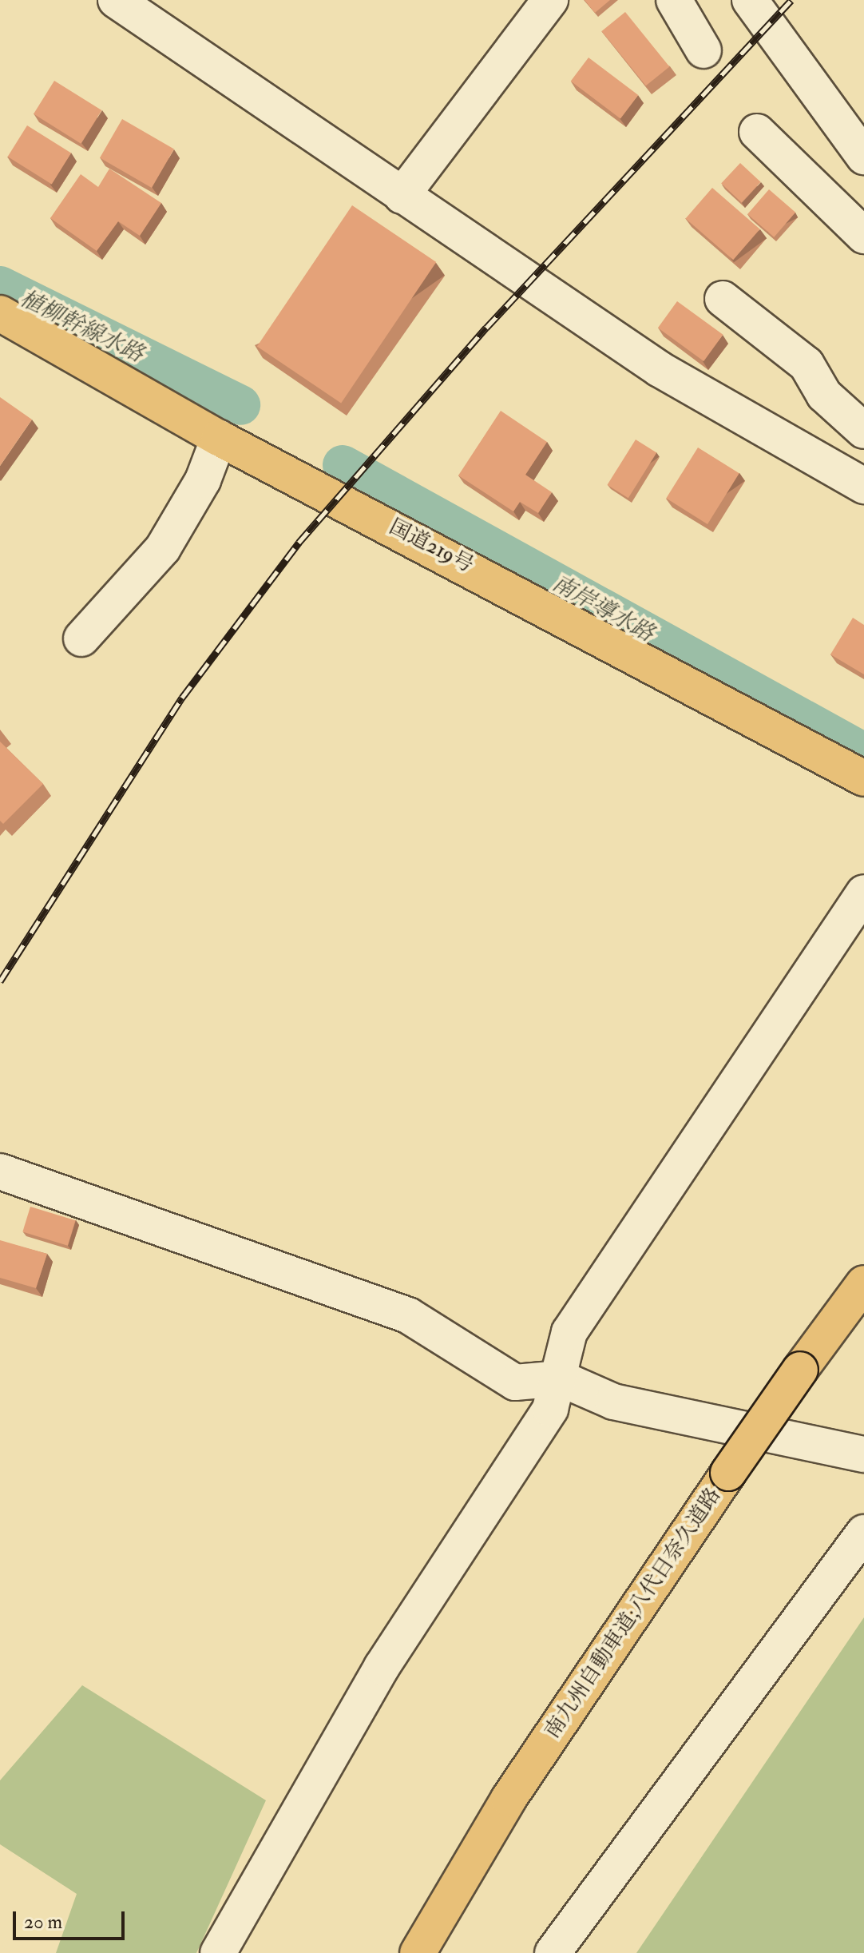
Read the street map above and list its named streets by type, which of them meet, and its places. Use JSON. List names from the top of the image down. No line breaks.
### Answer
{"streets":{"highway":["国道219号","南九州自動車道;八代日奈久道路"]},"water":["植柳幹線水路","南岸導水路"],"scale_bar":"20 m"}
